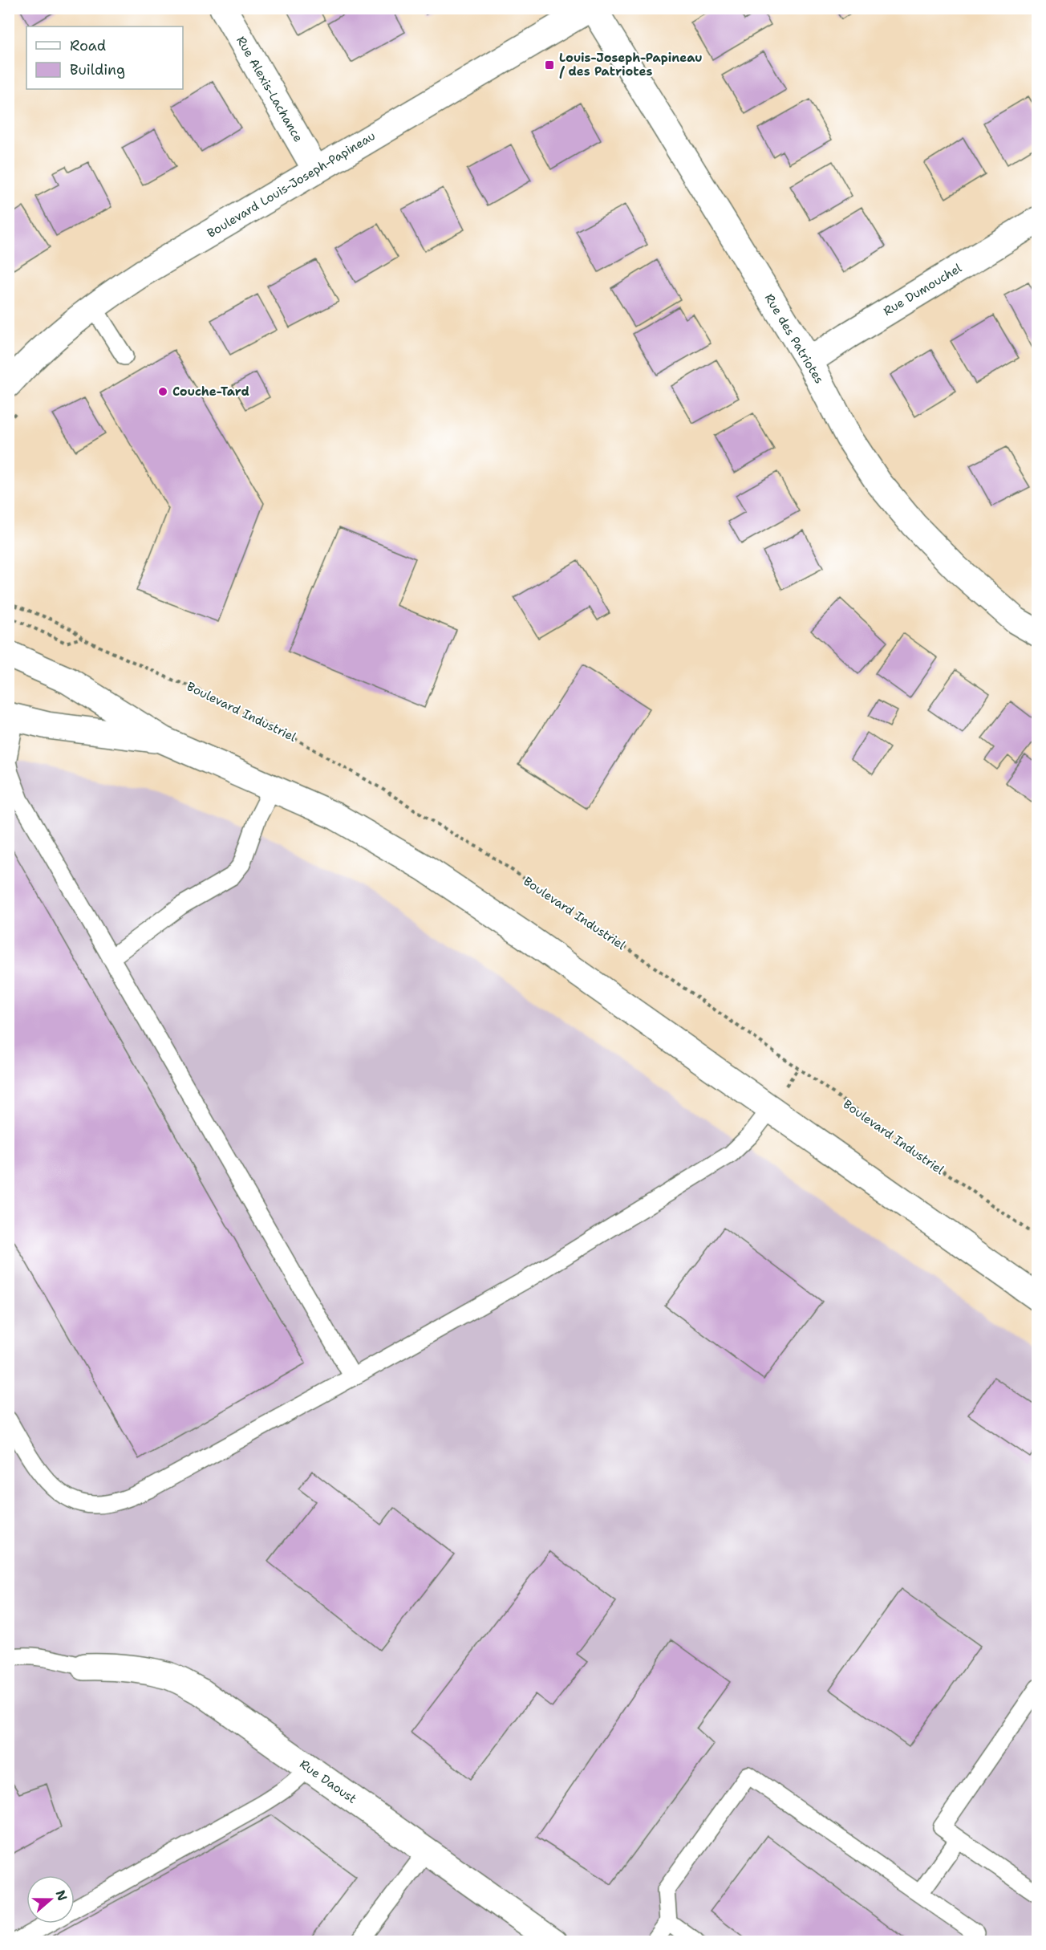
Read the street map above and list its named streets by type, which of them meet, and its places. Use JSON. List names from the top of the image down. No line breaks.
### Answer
{"streets":{"street":["Rue Alexis-Lachance","Boulevard Louis-Joseph-Papineau","Rue Dumouchel","Rue des Patriotes","Rue Daoust"],"path":["Boulevard Industriel"]},"crossings":[["Rue Alexis-Lachance","Boulevard Louis-Joseph-Papineau"],["Boulevard Louis-Joseph-Papineau","Rue des Patriotes"],["Rue Dumouchel","Rue des Patriotes"]],"places":{"transit":["Louis-Joseph-Papineau / des Patriotes"],"other":["Couche-Tard"]},"legend":["Road","Building"],"north":"right"}
